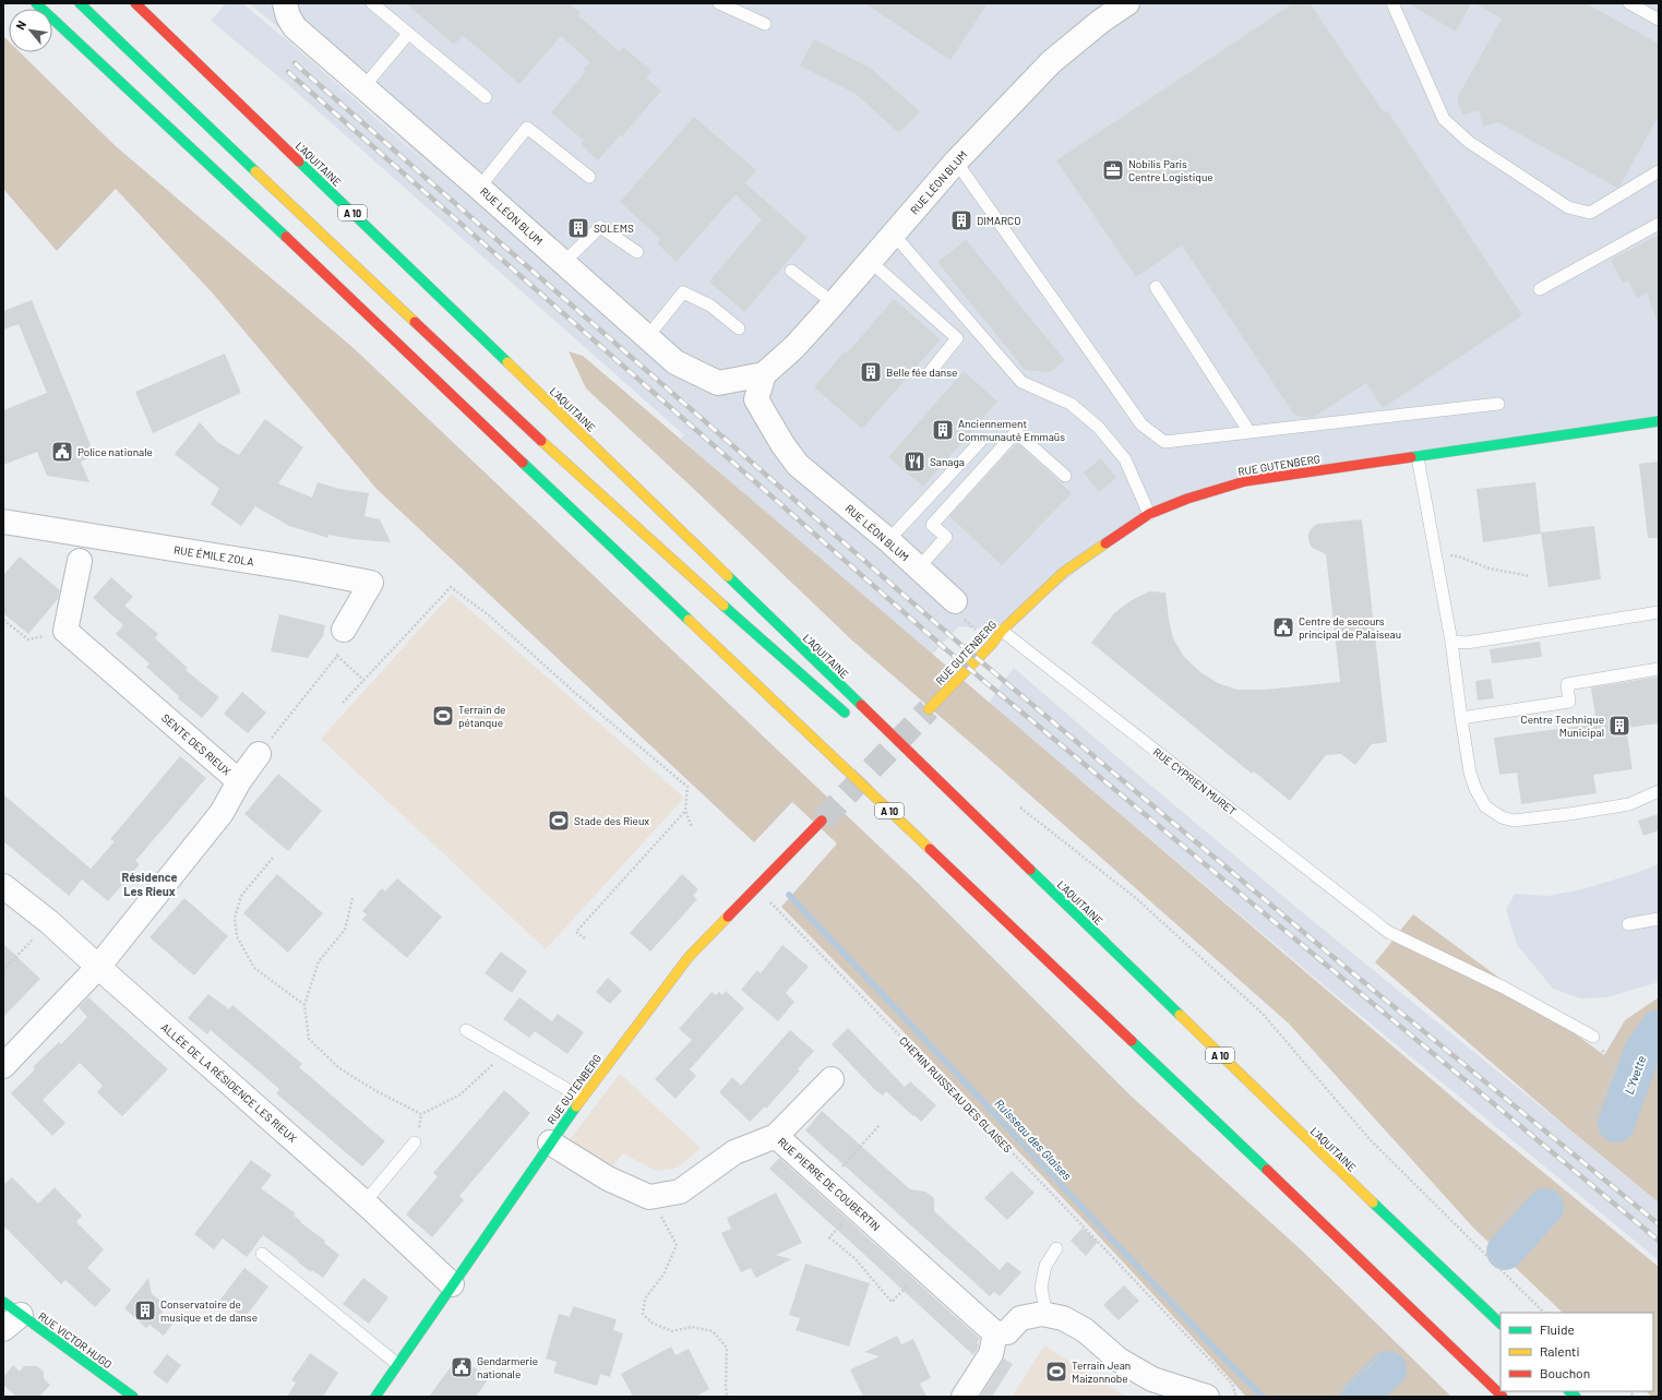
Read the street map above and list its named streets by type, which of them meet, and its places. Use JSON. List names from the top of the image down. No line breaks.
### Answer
{"streets":{"main road":["L'AQUITAINE","A 10","RUE GUTENBERG","RUE VICTOR HUGO"],"street":["RUE LÉON BLUM","RUE ÉMILE ZOLA","SENTE DES RIEUX","ALLÉE DE LA RÉSIDENCE LES RIEUX","RUE PIERRE DE COUBERTIN"],"lane":["RUE CYPRIEN MURET"],"path":["CHEMIN RUISSEAU DES GLAISES"]},"crossings":[["RUE GUTENBERG","RUE CYPRIEN MURET"],["RUE GUTENBERG","ALLÉE DE LA RÉSIDENCE LES RIEUX"],["RUE GUTENBERG","CHEMIN RUISSEAU DES GLAISES"],["SENTE DES RIEUX","ALLÉE DE LA RÉSIDENCE LES RIEUX"]],"districts":["Résidence Les Rieux"],"water":["L'Yvette","Ruisseau des Glaises"],"places":{"office":["Nobilis Paris Centre Logistique"],"building":["DIMARCO","SOLEMS","Belle fée danse","Anciennement Communauté Emmaüs","Centre Technique Municipal","Conservatoire de musique et de danse"],"public building":["Police nationale","Centre de secours principal de Palaiseau","Gendarmerie nationale"],"restaurant":["Sanaga"],"sports":["Terrain de pétanque","Stade des Rieux","Terrain Jean Maizonnobe"]},"legend":["Fluide","Ralenti","Bouchon"],"north":"top left"}
